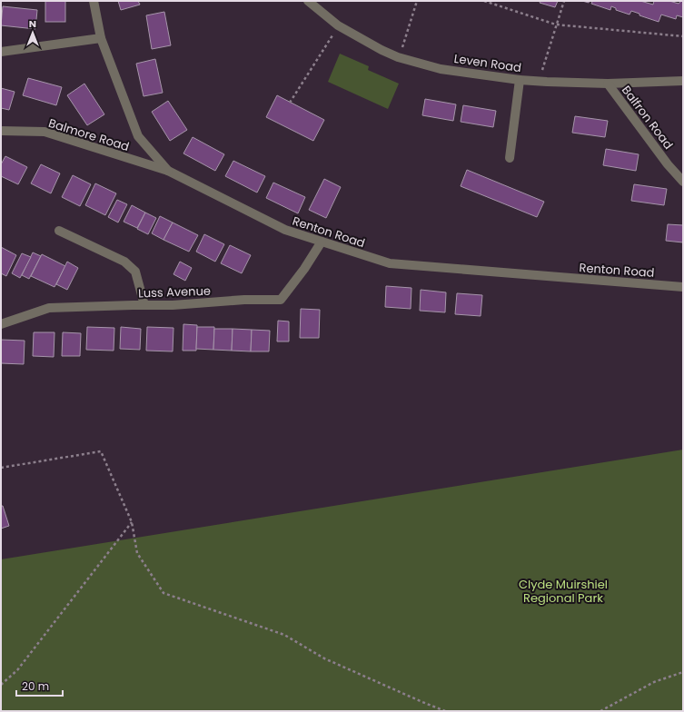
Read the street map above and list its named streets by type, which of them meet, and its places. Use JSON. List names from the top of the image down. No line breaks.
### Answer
{"streets":{"street":["Leven Road","Balfron Road","Balmore Road","Renton Road","Luss Avenue"]},"crossings":[["Leven Road","Balfron Road"],["Balmore Road","Renton Road"],["Renton Road","Luss Avenue"]],"parks":["Clyde Muirshiel Regional Park"],"scale_bar":"20 m","north":"top"}
